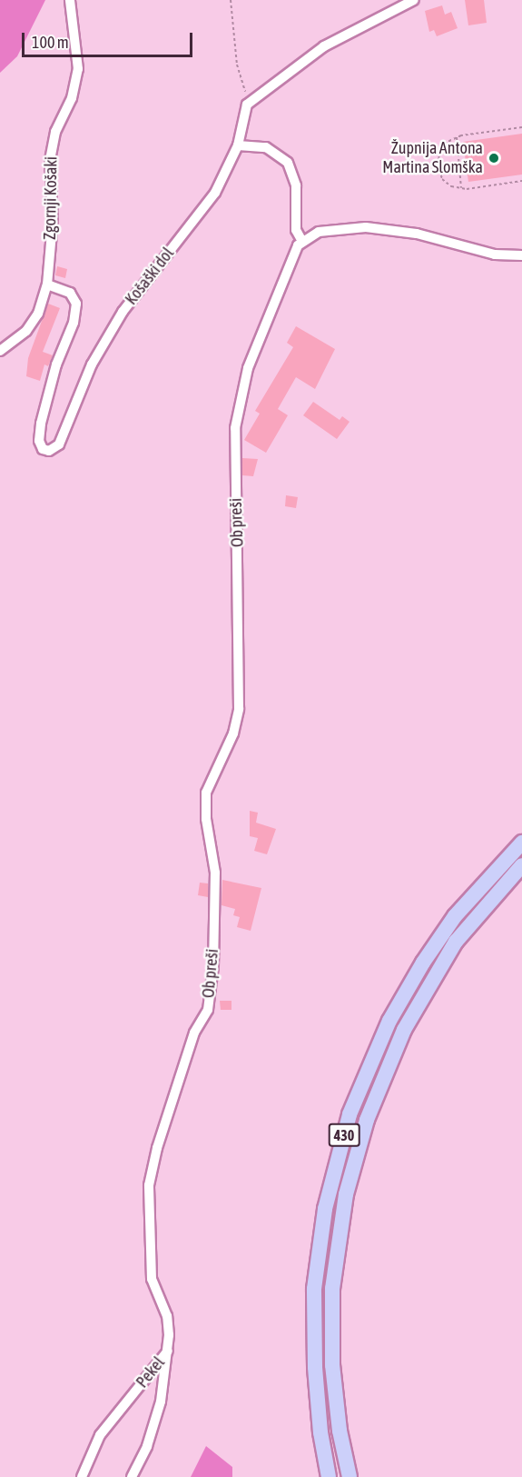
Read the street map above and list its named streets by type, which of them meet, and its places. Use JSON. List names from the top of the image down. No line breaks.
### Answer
{"streets":{"highway":["430"],"street":["Zgornji Košaki","Košaški dol","Ob preši","Pekel"]},"crossings":[["Zgornji Košaki","Košaški dol"],["Ob preši","Pekel"]],"places":["Župnija Antona Martina Slomška"],"scale_bar":"100 m"}
